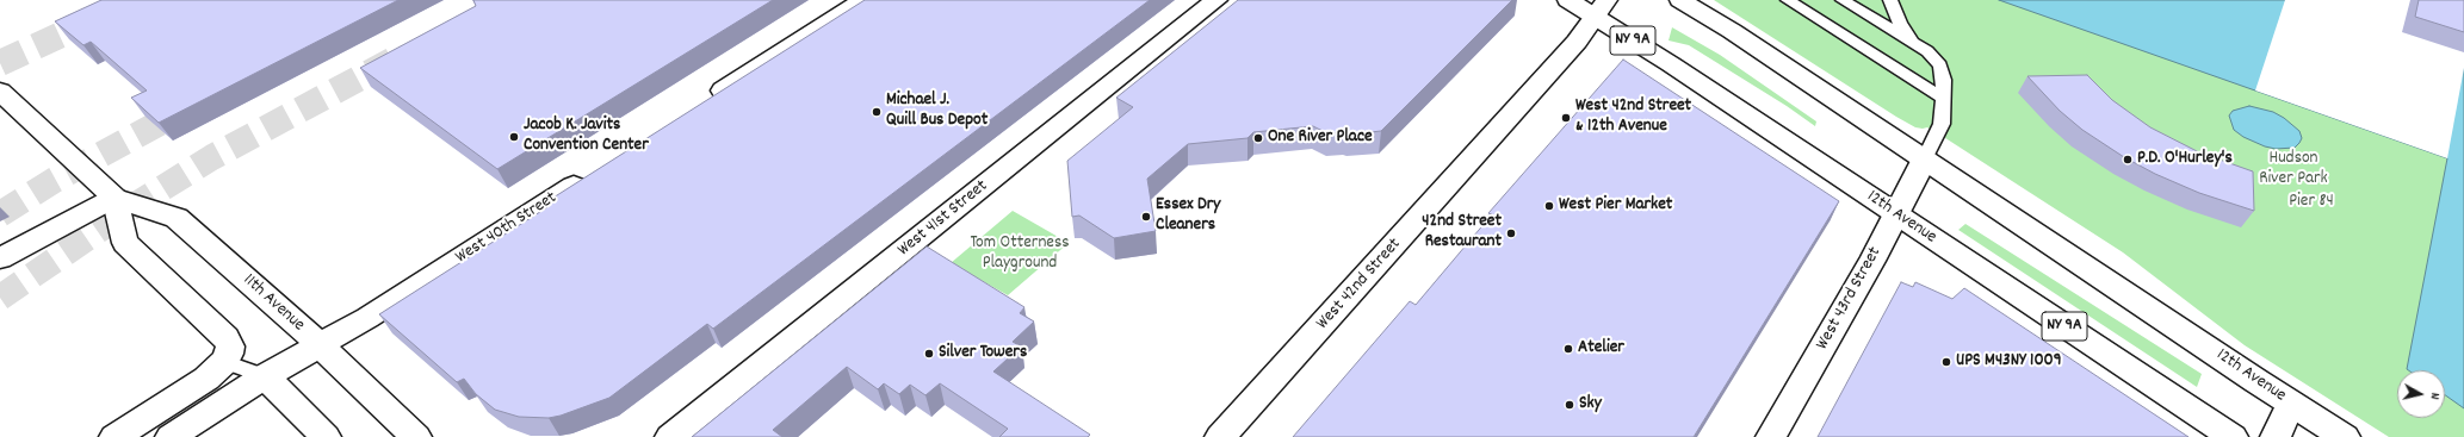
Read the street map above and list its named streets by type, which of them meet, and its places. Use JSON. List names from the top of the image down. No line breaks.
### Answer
{"streets":{"main road":["NY 9A","12th Avenue","West 41st Street","West 40th Street","West 42nd Street","West 43rd Street","11th Avenue"]},"crossings":[["12th Avenue","West 42nd Street"],["12th Avenue","West 43rd Street"],["West 40th Street","11th Avenue"]],"parks":["Hudson River Park","Pier 84","Tom Otterness Playground"],"places":["Michael J. Quill Bus Depot","West 42nd Street & 12th Avenue","Jacob K. Javits Convention Center","One River Place","P.D. O'Hurley's","West Pier Market","Essex Dry Cleaners","42nd Street Restaurant","Atelier","Silver Towers","UPS M43NY 1009","Sky"],"north":"right"}
